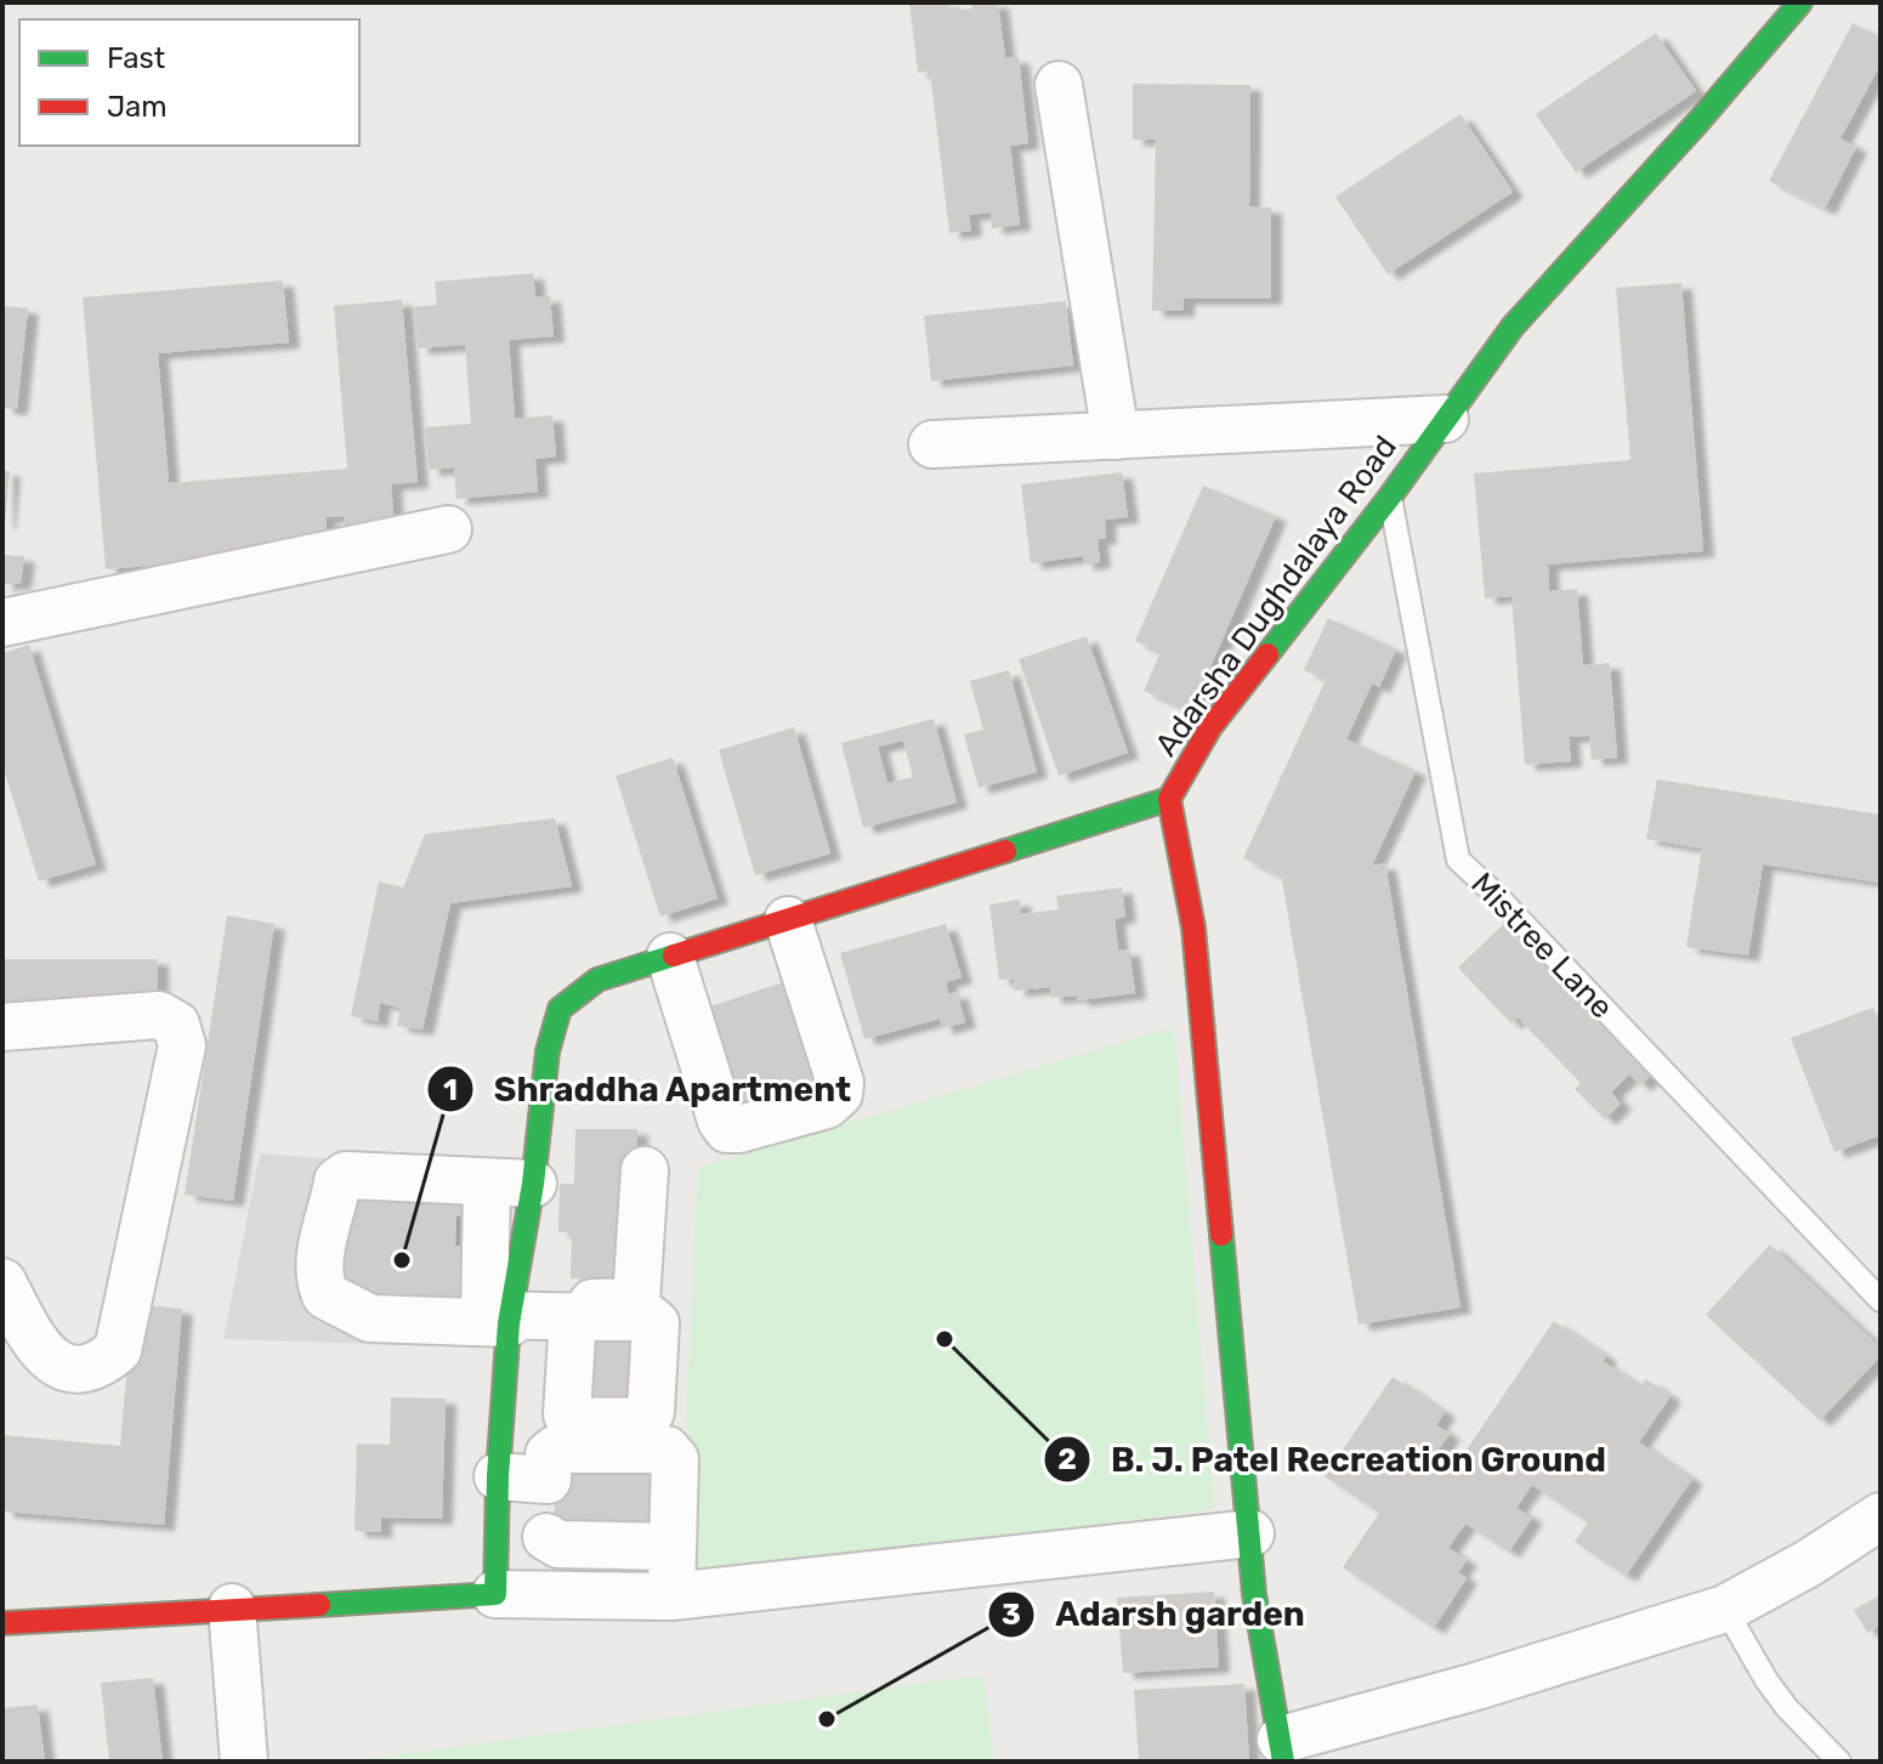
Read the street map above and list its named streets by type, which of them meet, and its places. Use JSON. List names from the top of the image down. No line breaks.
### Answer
{"streets":{"street":["Adarsha Dughdalaya Road"],"lane":["Mistree Lane"]},"crossings":[["Adarsha Dughdalaya Road","Mistree Lane"]],"places":["Shraddha Apartment","B. J. Patel Recreation Ground","Adarsh garden"],"legend":["Fast","Jam"]}
